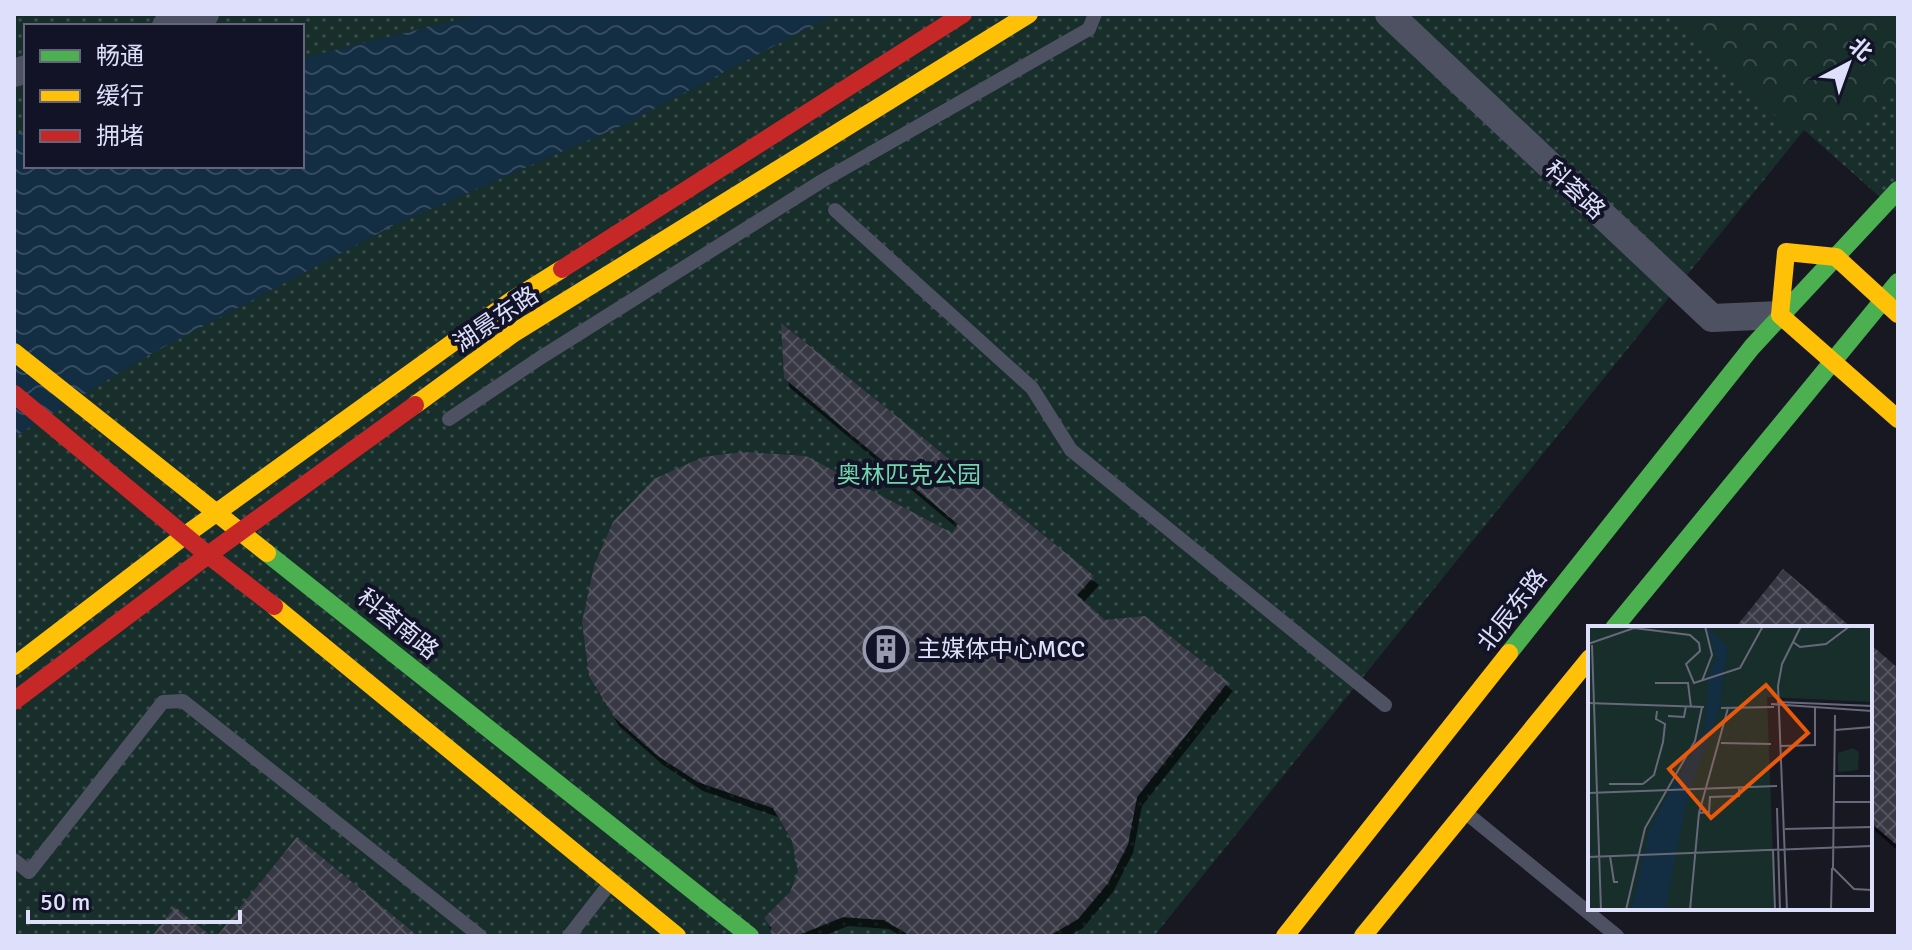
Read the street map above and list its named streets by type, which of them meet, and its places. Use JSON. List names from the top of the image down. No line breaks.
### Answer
{"streets":{"street":["科荟路","湖景东路","北辰东路","科荟南路"]},"crossings":[["科荟路","北辰东路"],["湖景东路","科荟南路"]],"parks":["奥林匹克公园"],"places":{"building":["主媒体中心MCC"]},"legend":["畅通","缓行","拥堵"],"scale_bar":"50 m","north":"top right"}
